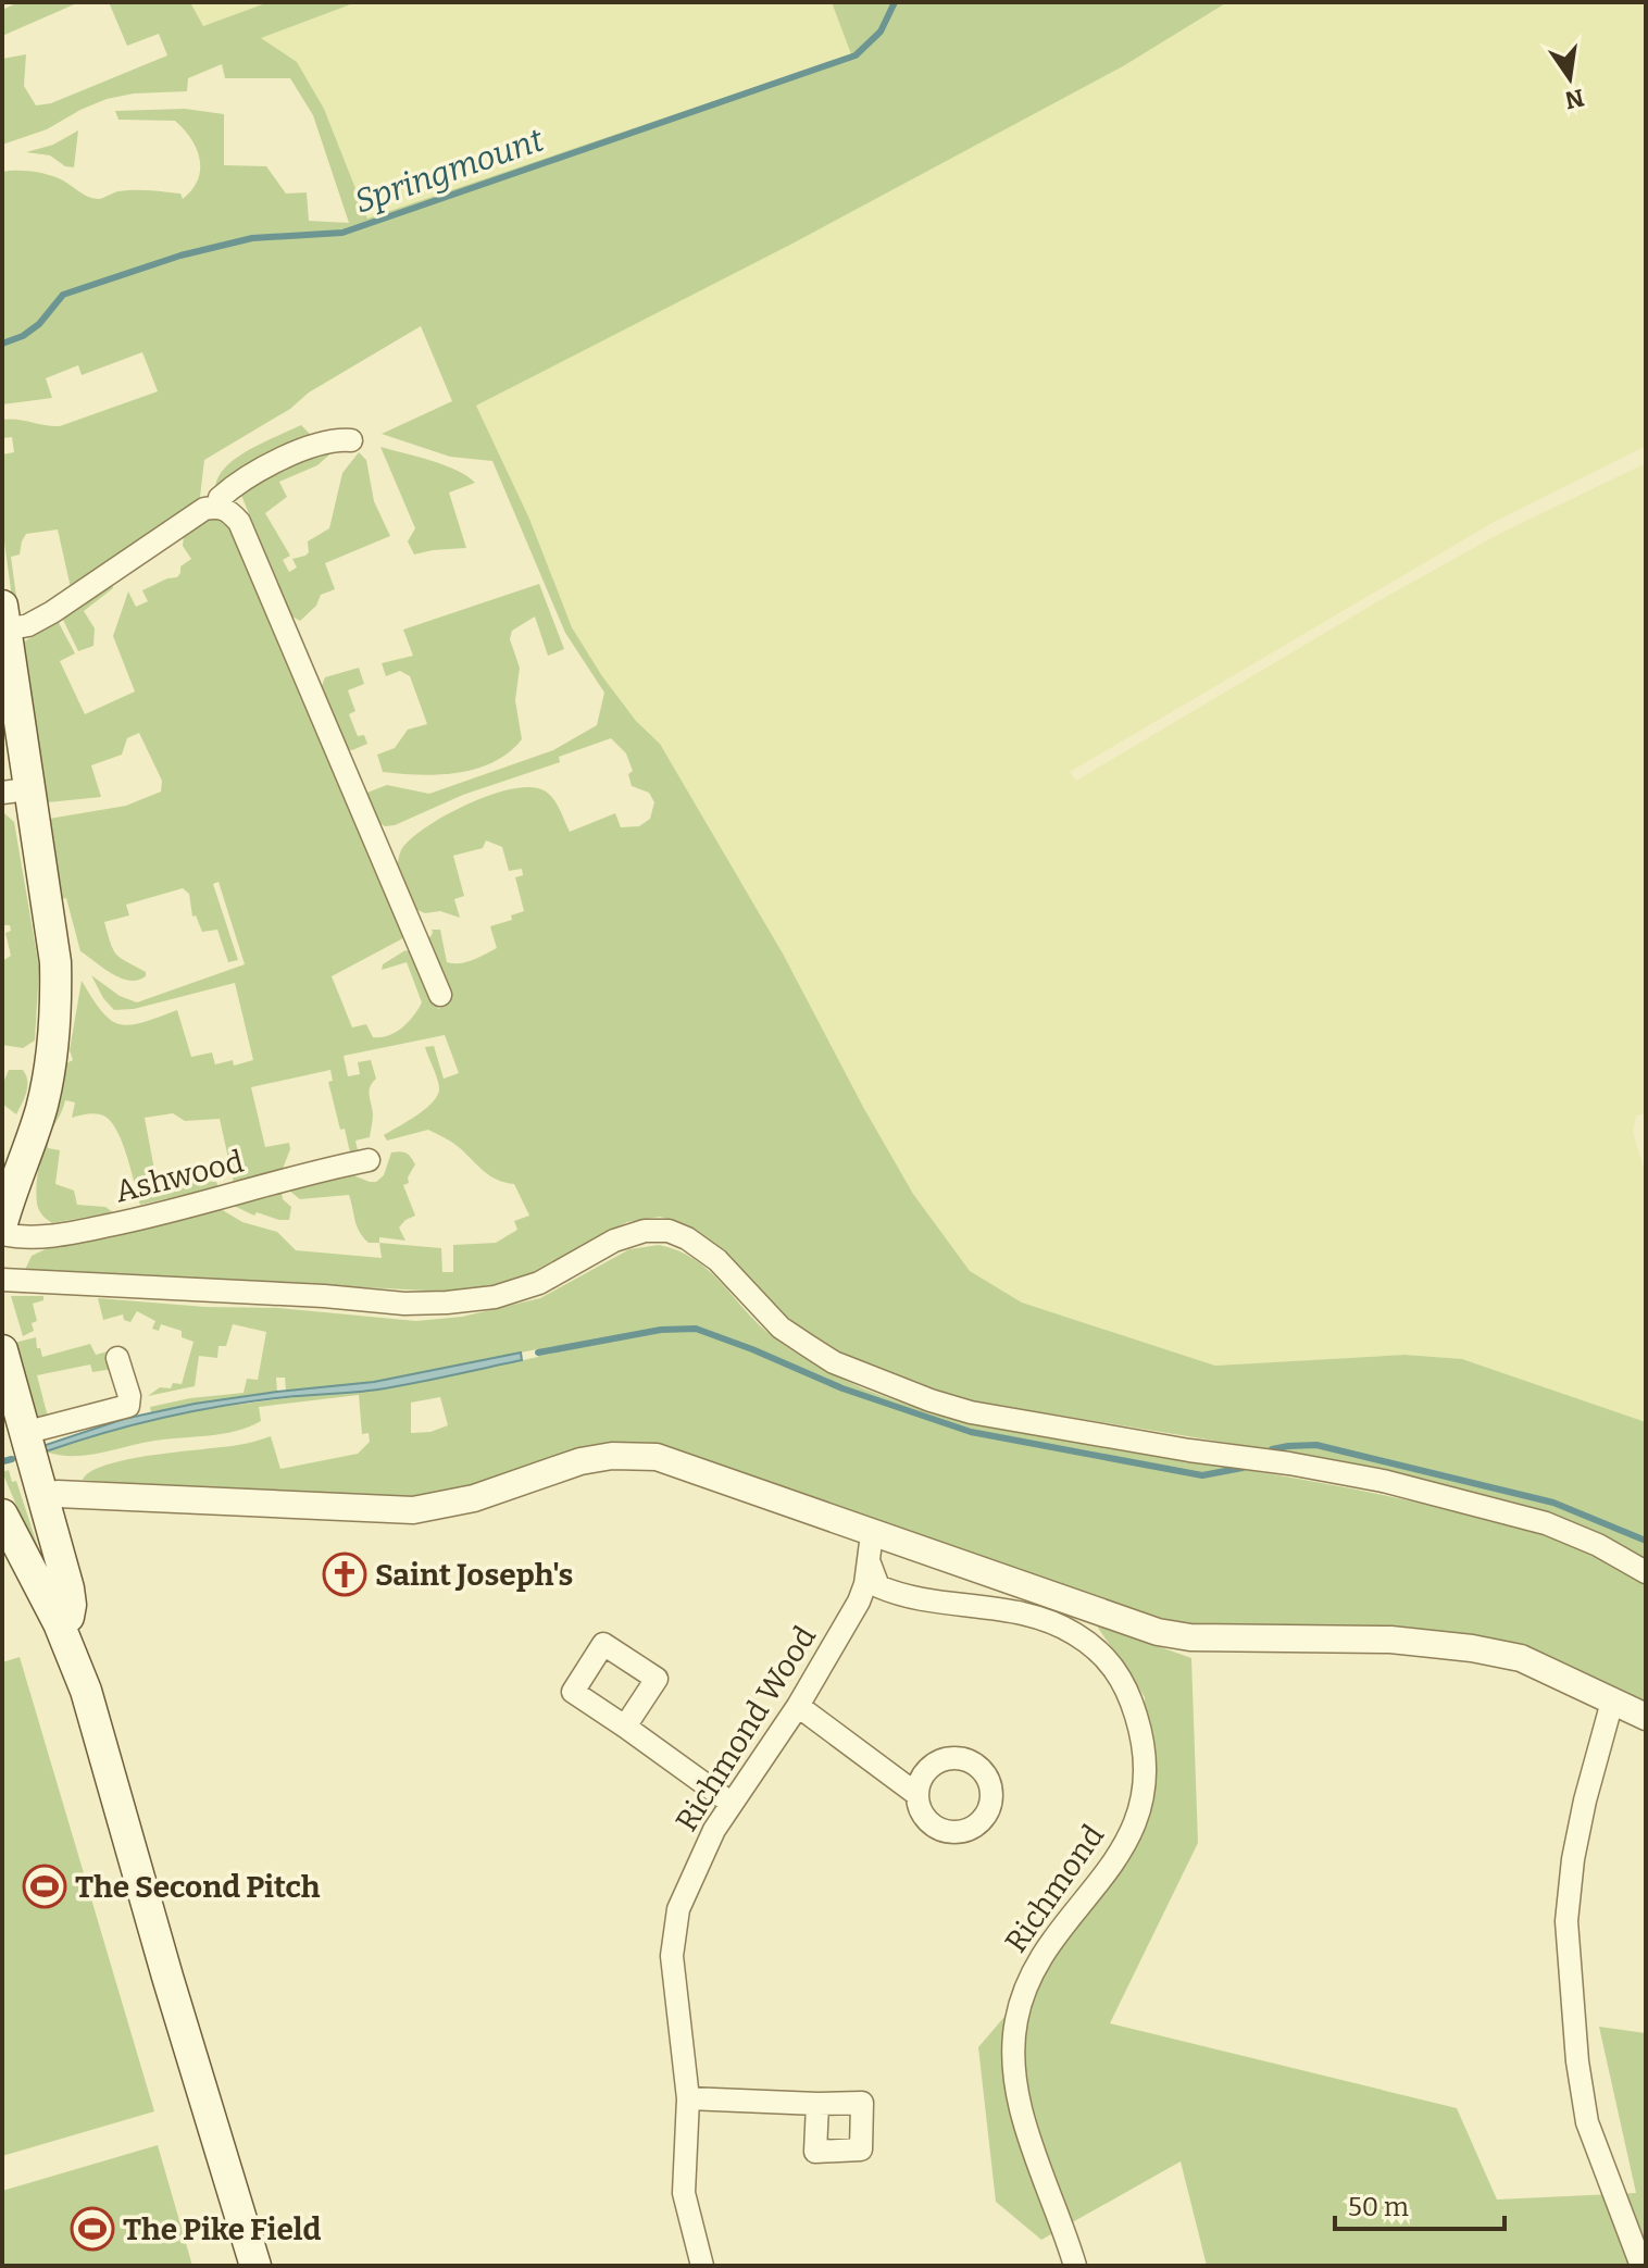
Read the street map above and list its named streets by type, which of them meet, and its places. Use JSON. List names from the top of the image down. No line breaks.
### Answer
{"streets":{"street":["Ashwood","Richmond Wood","Richmond"]},"crossings":[["Richmond Wood","Richmond"]],"water":["Springmount"],"places":{"church":["Saint Joseph's"],"sports":["The Second Pitch","The Pike Field"]},"scale_bar":"50 m","north":"bottom"}
